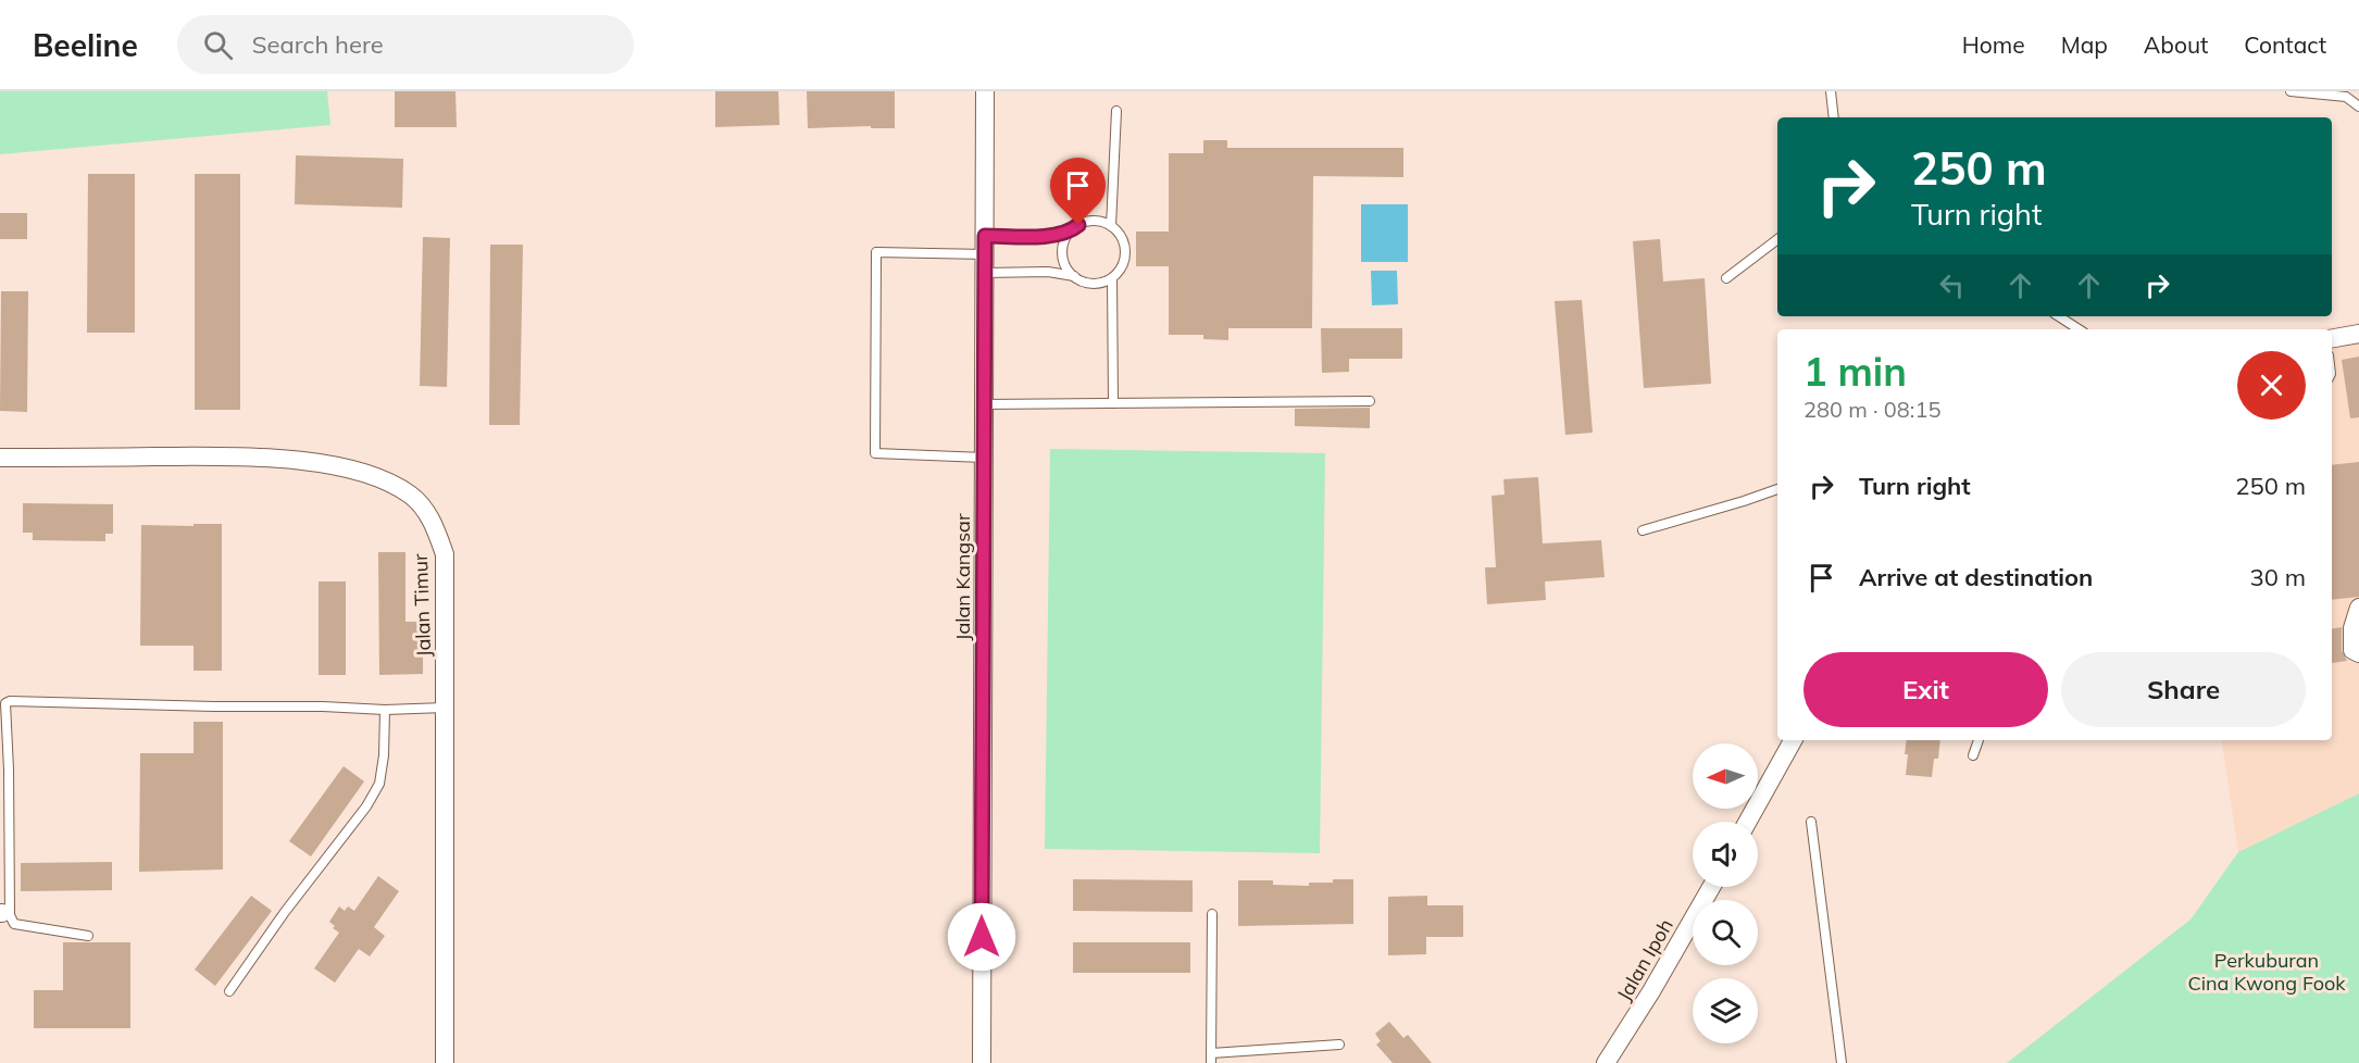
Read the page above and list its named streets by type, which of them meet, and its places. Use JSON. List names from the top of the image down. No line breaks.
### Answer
{"streets":{"street":["Jalan Kangsar","Jalan Timur","Jalan Ipoh"]},"parks":["Perkuburan Cina Kwong Fook"],"north":"left","page":{"header":"Beeline","search":"Search here","nav":["Home","Map","About","Contact"],"turn":["250 m","Turn right"],"heading":["1 min","280 m · 08:15"],"list":[{"name":"Turn right","value":"250 m"},{"name":"Arrive at destination","value":"30 m"}],"buttons":["Exit","Share"]}}
